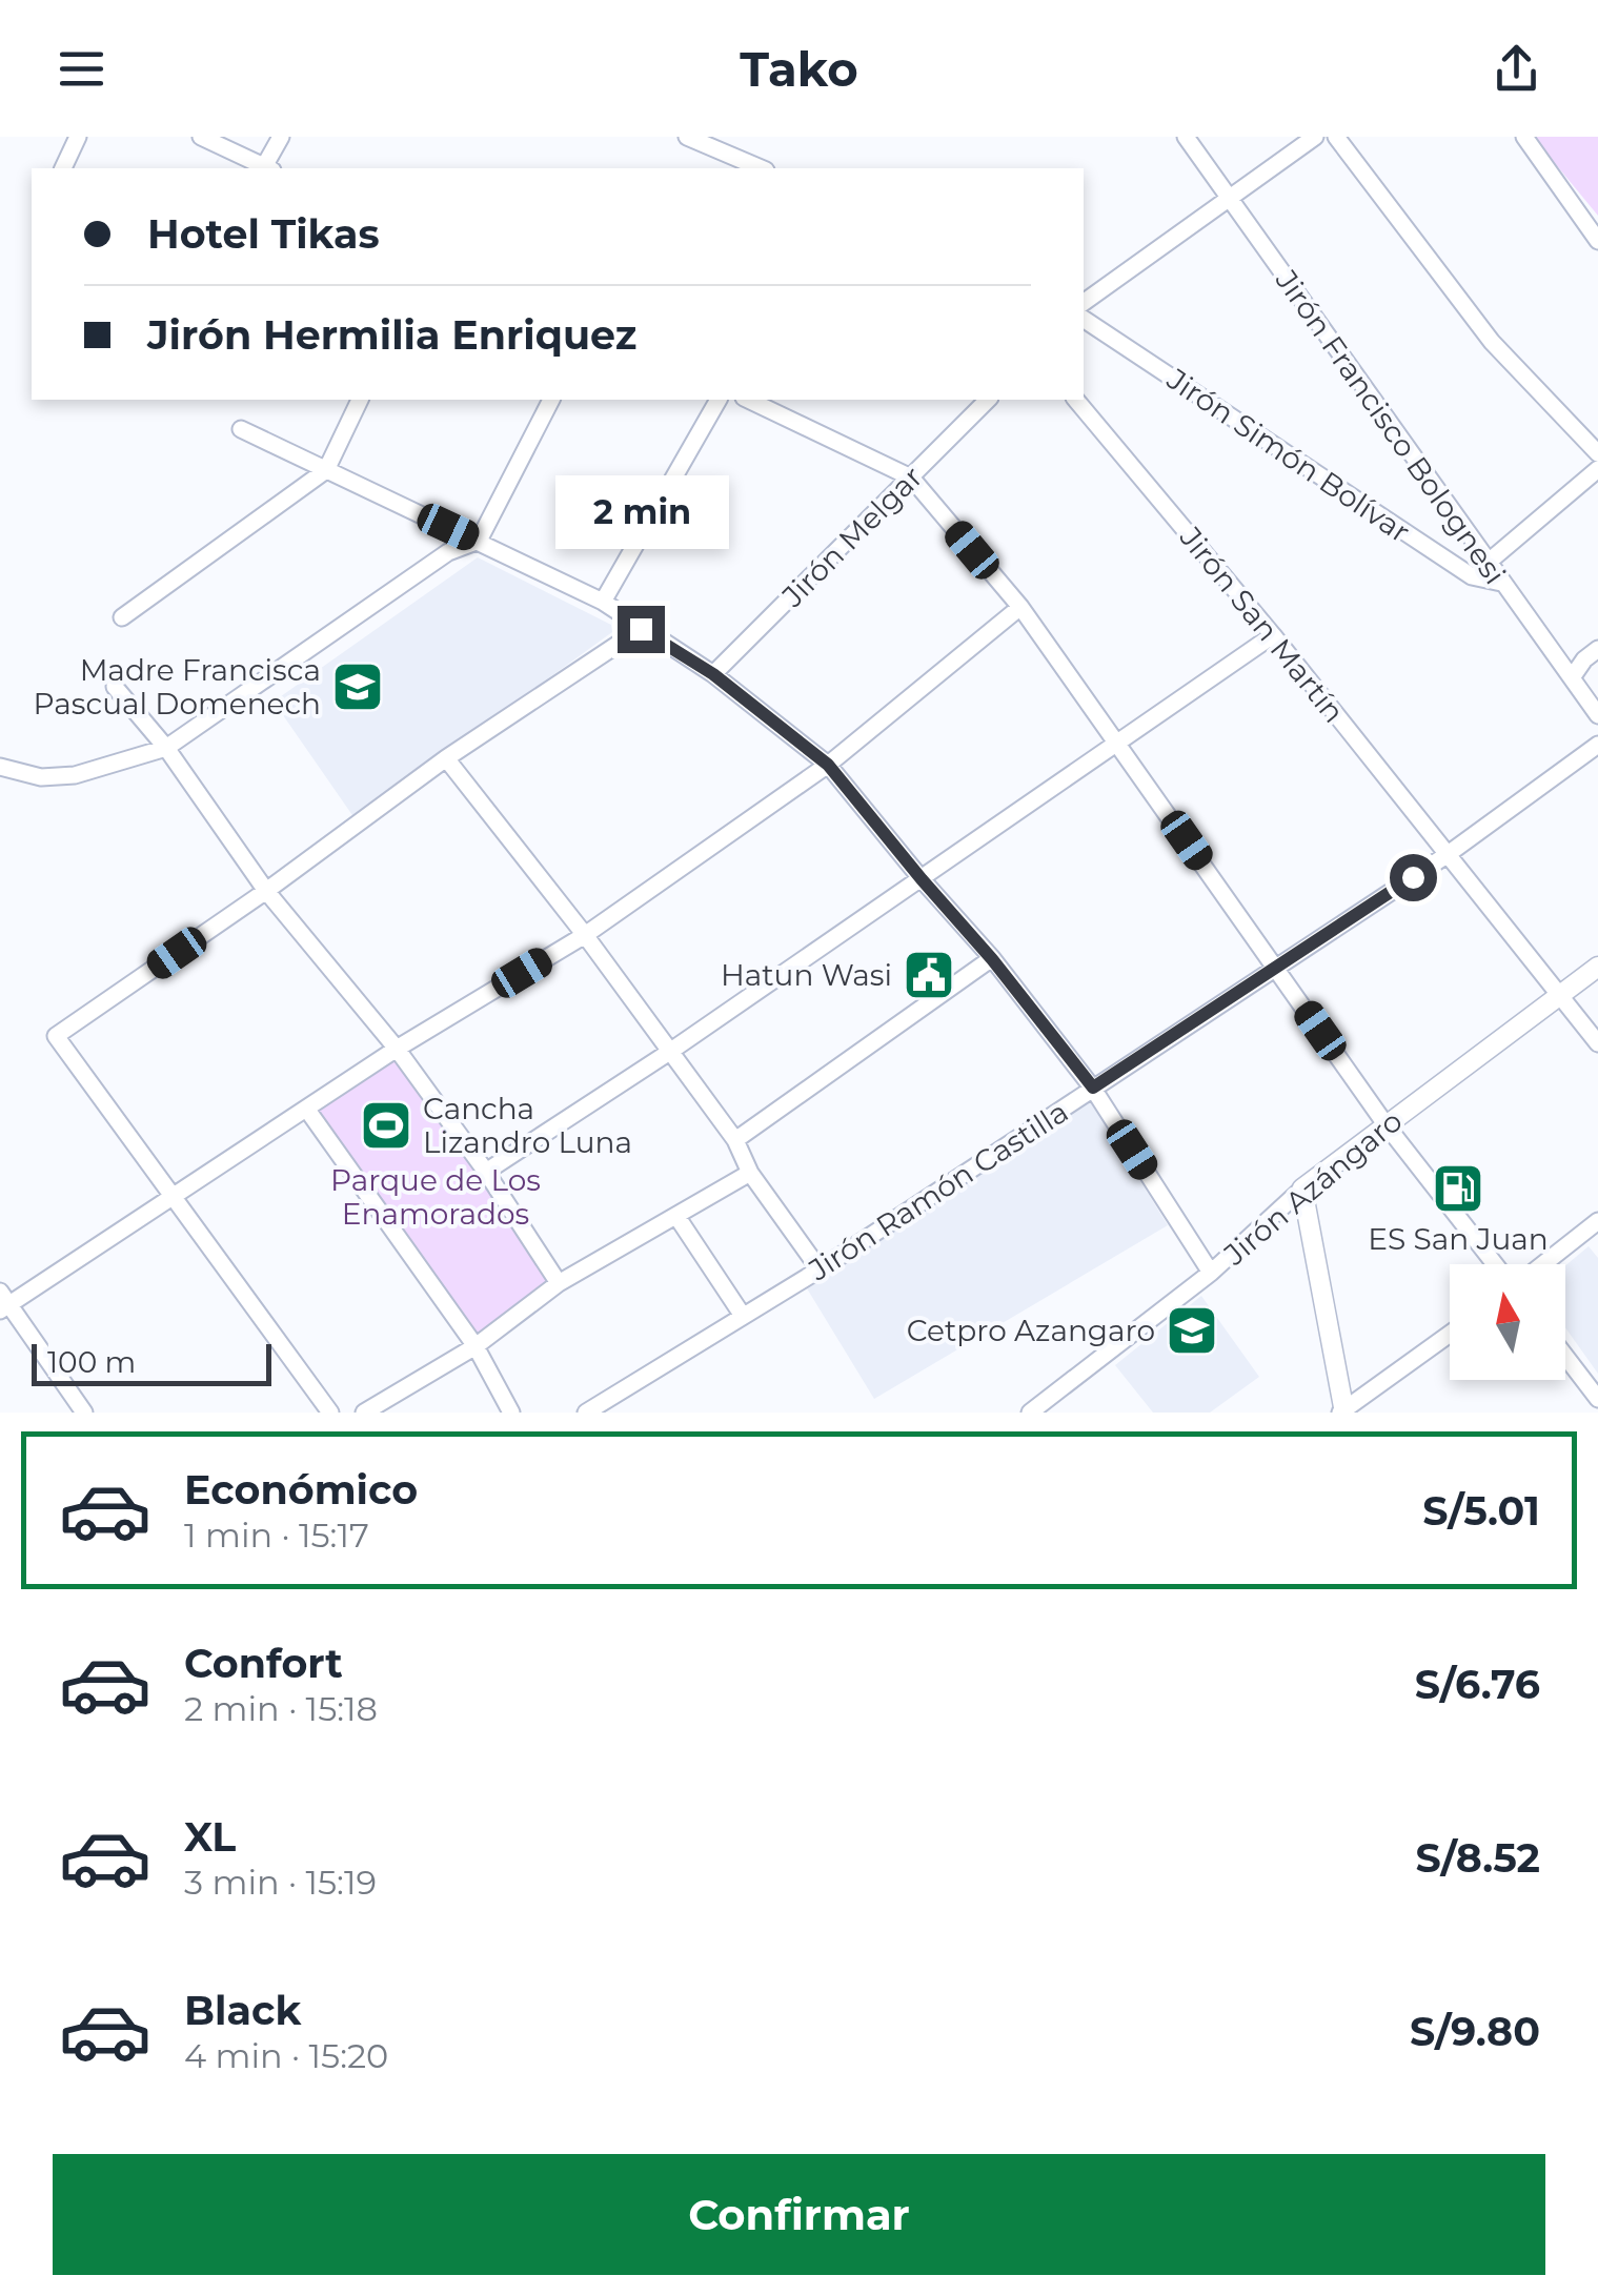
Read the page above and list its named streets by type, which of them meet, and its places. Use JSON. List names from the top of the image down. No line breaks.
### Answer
{"streets":{"street":["Jirón Francisco Bolognesi","Jirón Simón Bolívar","Jirón Melgar","Jirón San Martín","Jirón Azángaro","Jirón Ramón Castilla"]},"crossings":[["Jirón Francisco Bolognesi","Jirón Simón Bolívar"],["Jirón San Martín","Jirón Azángaro"],["Jirón San Martín","Jirón Ramón Castilla"]],"parks":["Parque de Los Enamorados"],"places":{"school or university":["Madre Francisca Pascual Domenech","Cetpro Azangaro"],"public building":["Hatun Wasi"],"sports":["Cancha Lizandro Luna"],"fuel station":["ES San Juan"]},"scale_bar":"100 m","north":"top","page":{"header":"Tako","banner":["Hotel Tikas","Jirón Hermilia Enriquez"],"bubble":"2 min","scale":"100 m","list":[{"name":"Económico","note":"1 min · 15:17","value":"S/5.01"},{"name":"Confort","note":"2 min · 15:18","value":"S/6.76"},{"name":"XL","note":"3 min · 15:19","value":"S/8.52"},{"name":"Black","note":"4 min · 15:20","value":"S/9.80"}],"buttons":"Confirmar"}}
